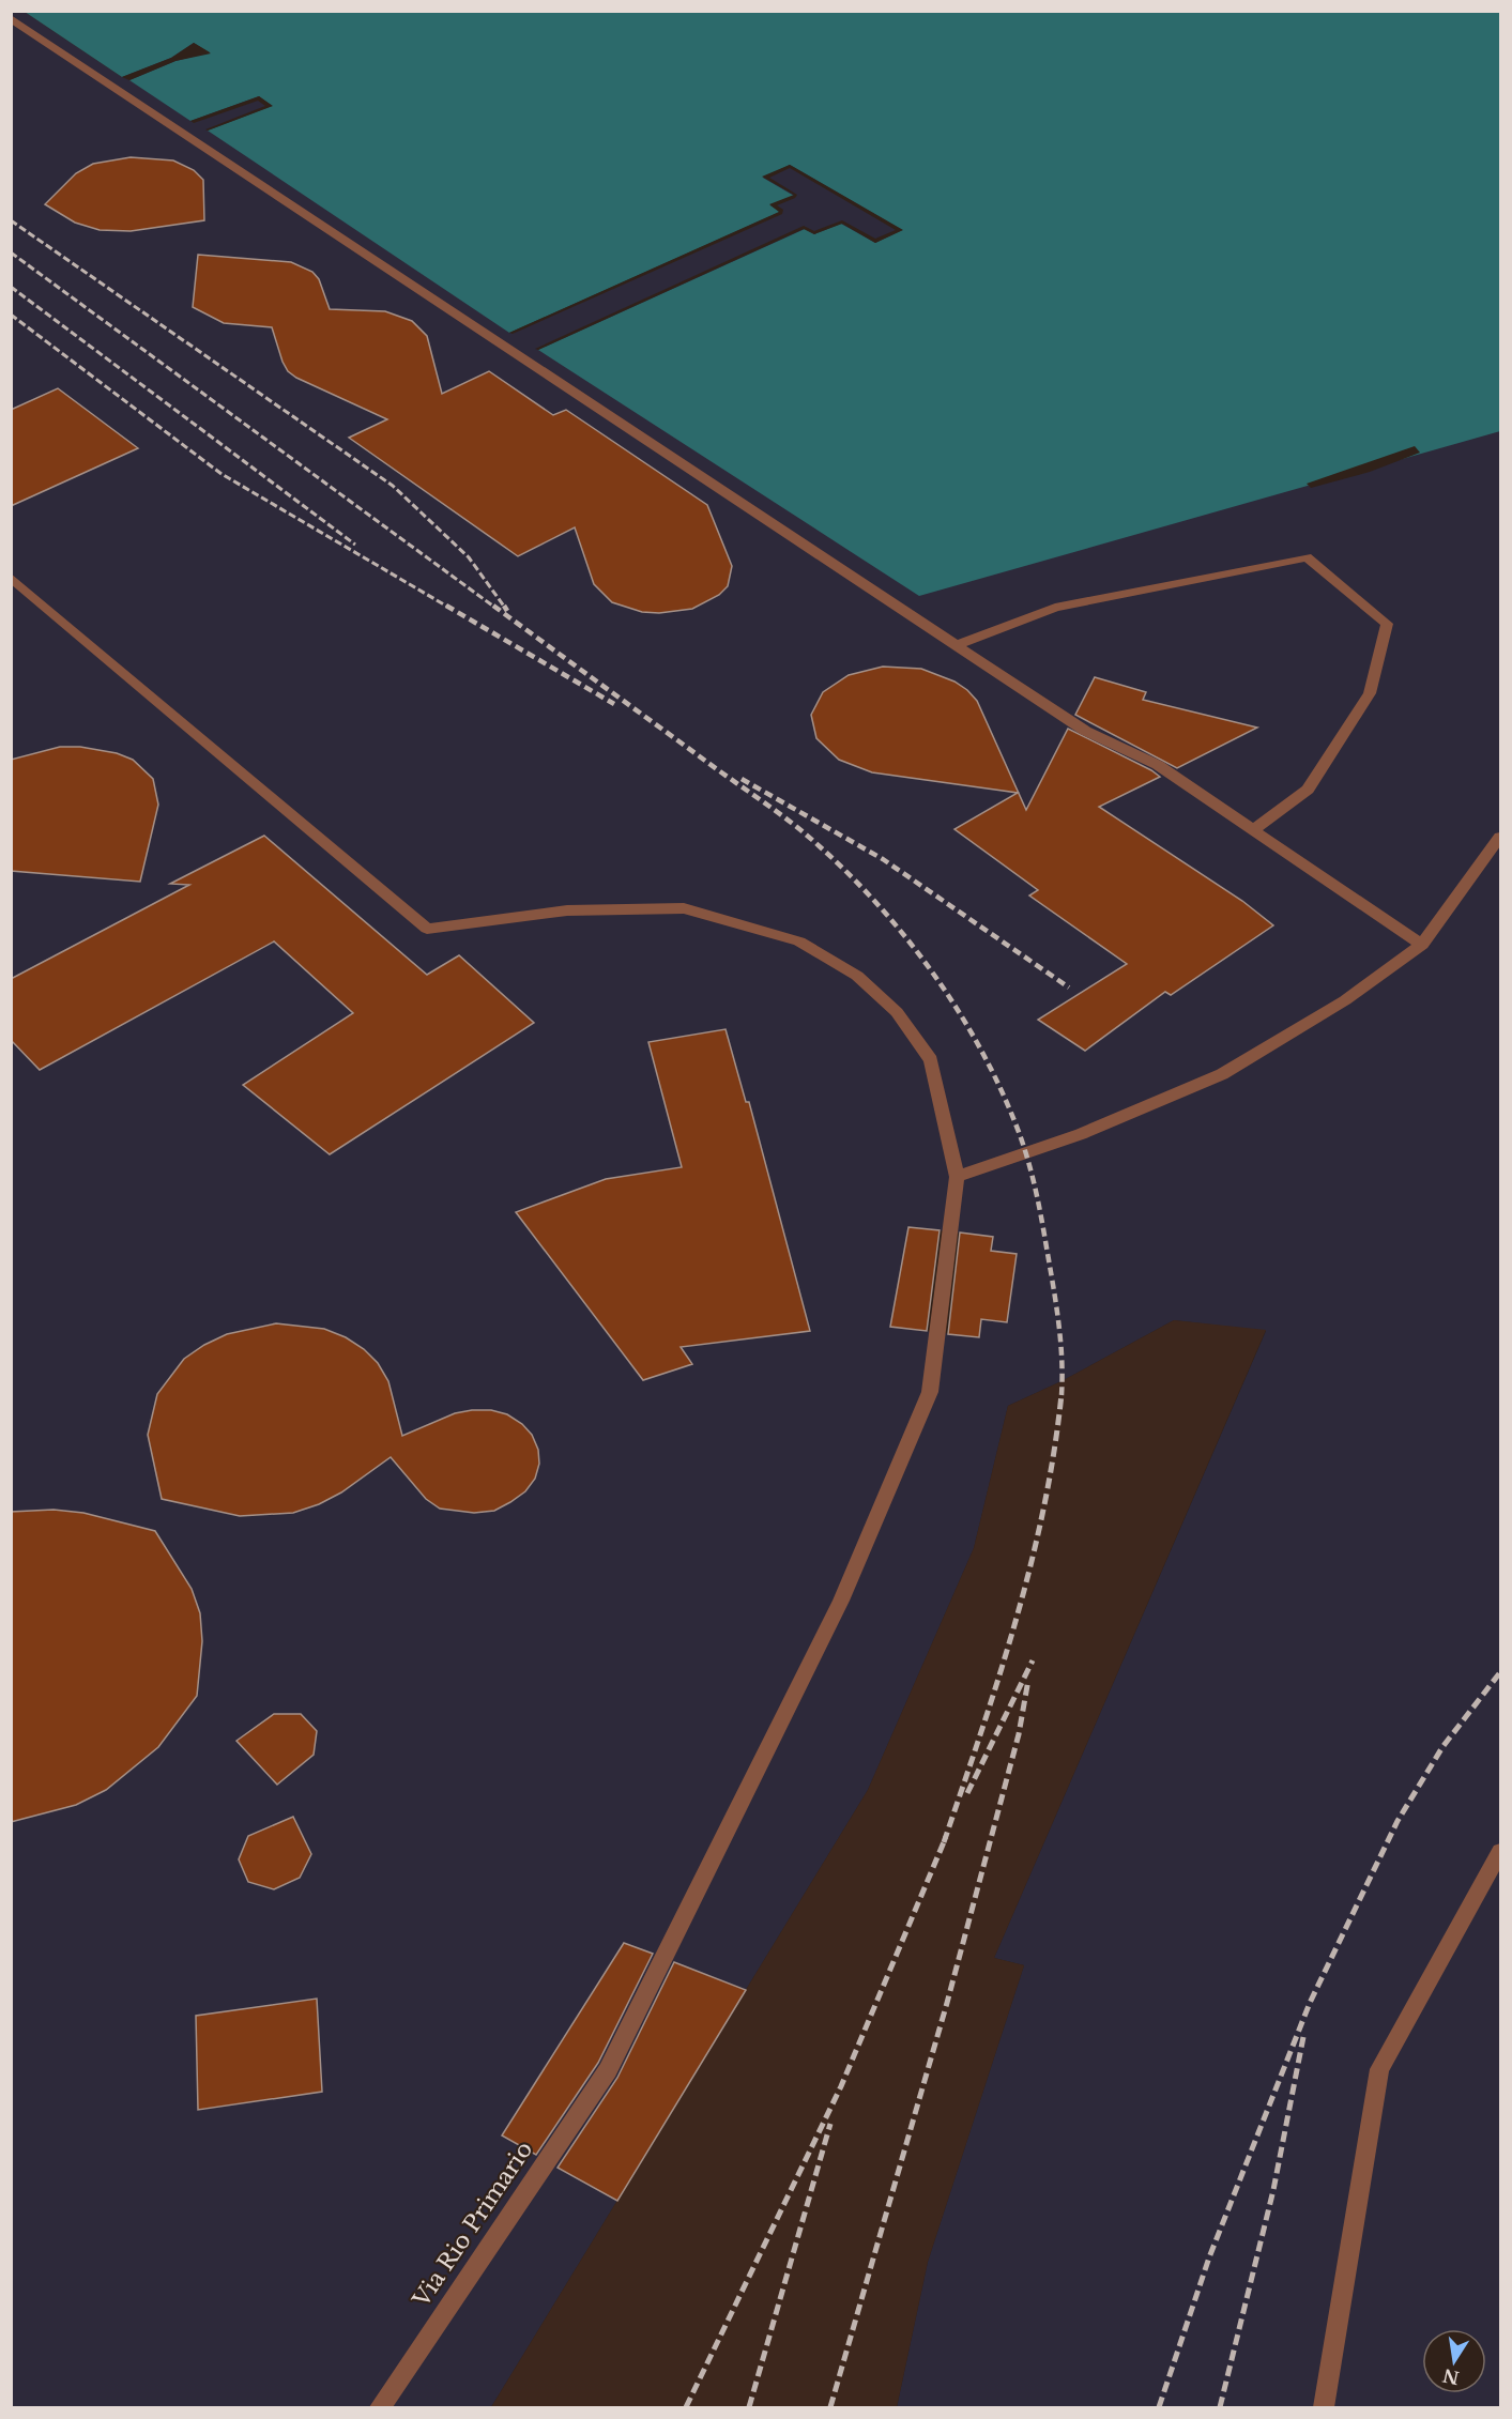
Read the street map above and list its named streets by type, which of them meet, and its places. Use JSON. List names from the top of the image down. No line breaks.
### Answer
{"streets":{"street":["Via Rio Primario"]},"north":"bottom"}
